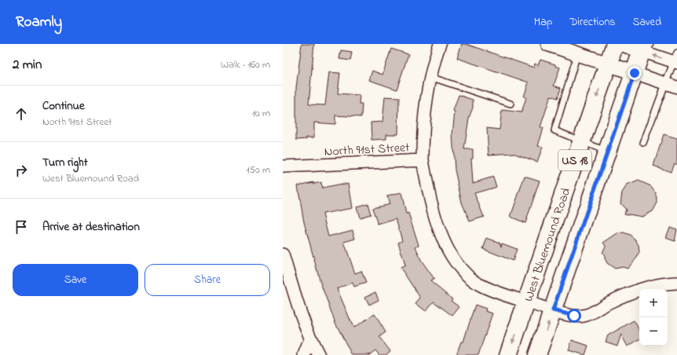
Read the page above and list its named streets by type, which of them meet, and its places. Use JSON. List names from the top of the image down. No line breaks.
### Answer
{"streets":{"main road":["US 18","West Bluemound Road"],"street":["North 91st Street"]},"crossings":[["North 91st Street","US 18"],["North 91st Street","West Bluemound Road"]],"page":{"header":"Roamly","nav":["Map","Directions","Saved"],"heading":["2 min","Walk · 160 m"],"list":[["Continue","North 91st Street","10 m"],["Turn right","West Bluemound Road","150 m"],"Arrive at destination"],"buttons":["Save","Share"],"map_buttons":["+","−"]}}
